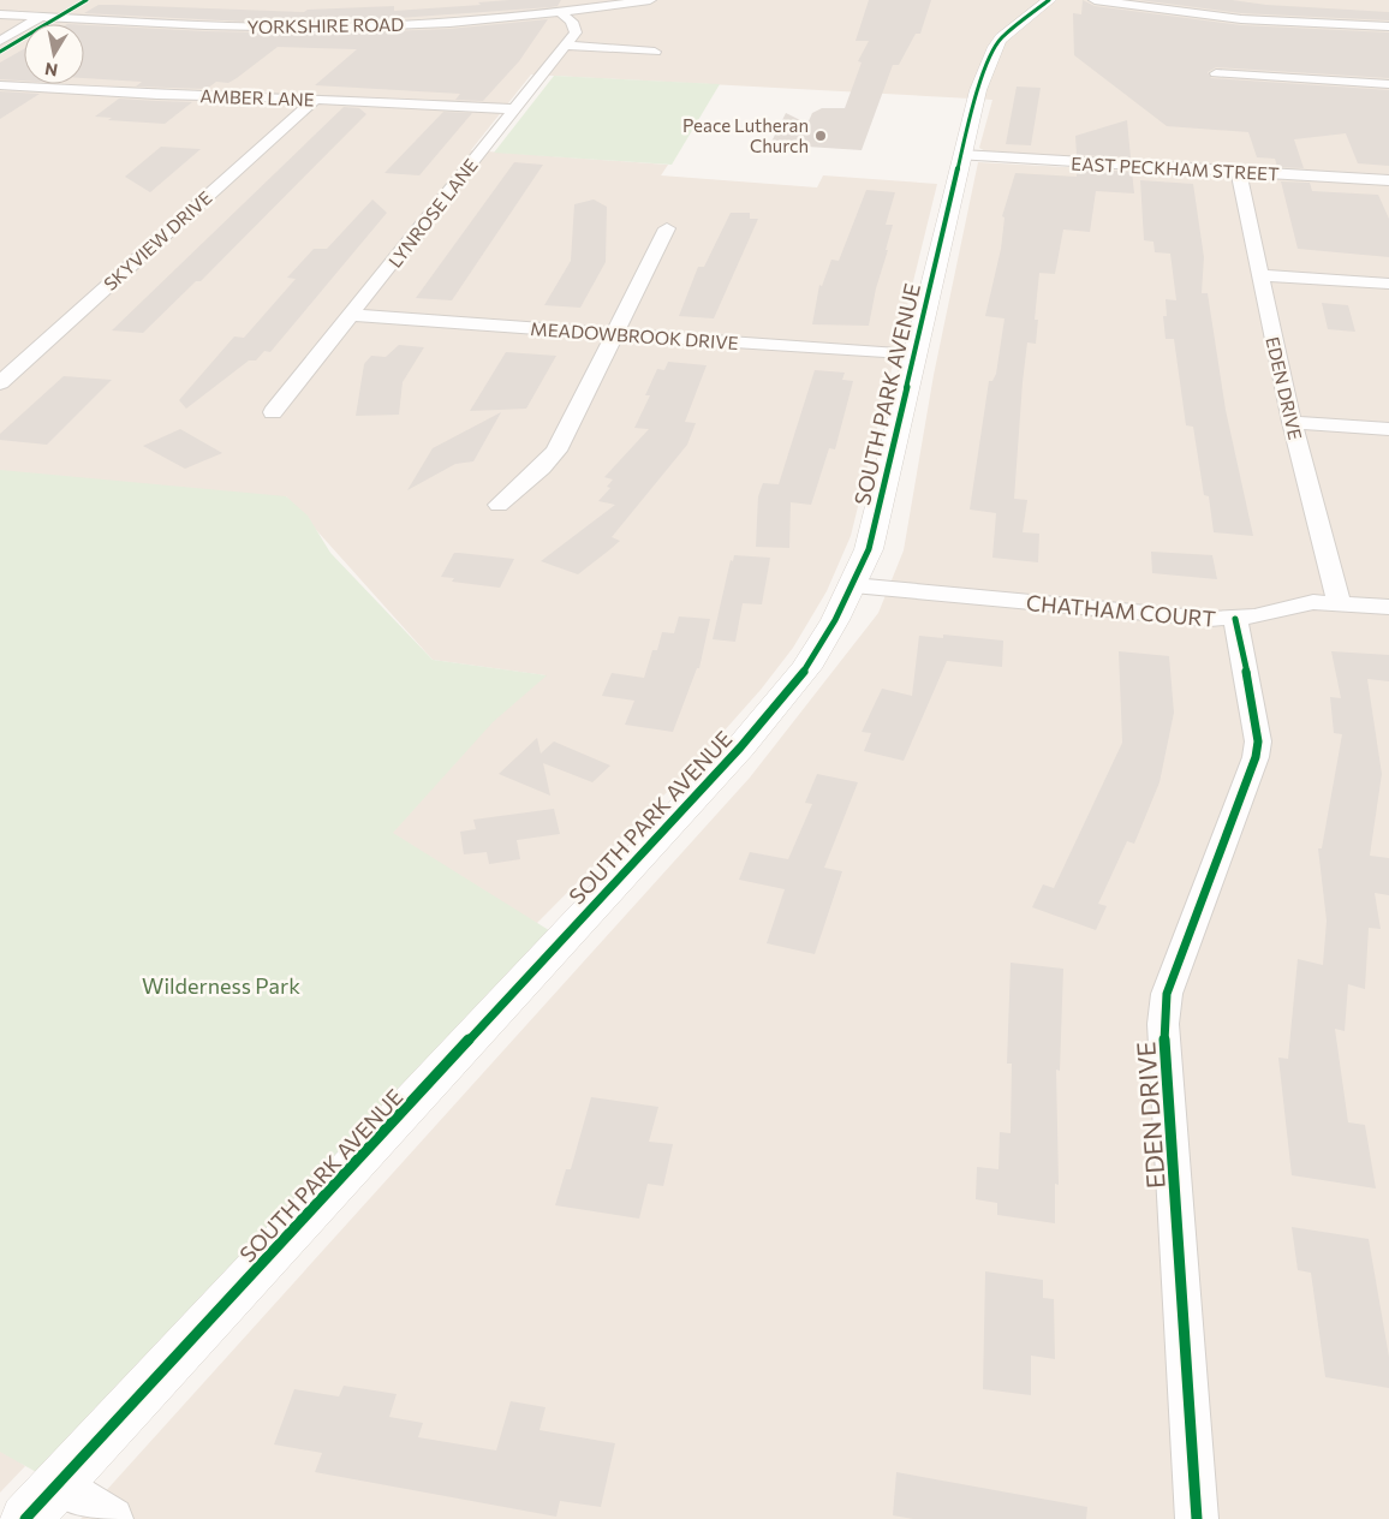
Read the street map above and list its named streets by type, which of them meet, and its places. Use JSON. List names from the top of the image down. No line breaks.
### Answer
{"streets":{"main road":["SOUTH PARK AVENUE"],"street":["YORKSHIRE ROAD","AMBER LANE","EAST PECKHAM STREET","LYNROSE LANE","SKYVIEW DRIVE","MEADOWBROOK DRIVE","EDEN DRIVE","CHATHAM COURT"]},"crossings":[["YORKSHIRE ROAD","LYNROSE LANE"],["AMBER LANE","LYNROSE LANE"],["AMBER LANE","SKYVIEW DRIVE"],["EAST PECKHAM STREET","EDEN DRIVE"],["EAST PECKHAM STREET","SOUTH PARK AVENUE"],["LYNROSE LANE","MEADOWBROOK DRIVE"],["MEADOWBROOK DRIVE","SOUTH PARK AVENUE"],["EDEN DRIVE","CHATHAM COURT"],["SOUTH PARK AVENUE","CHATHAM COURT"]],"parks":["Wilderness Park"],"places":["Peace Lutheran Church"],"north":"bottom"}
